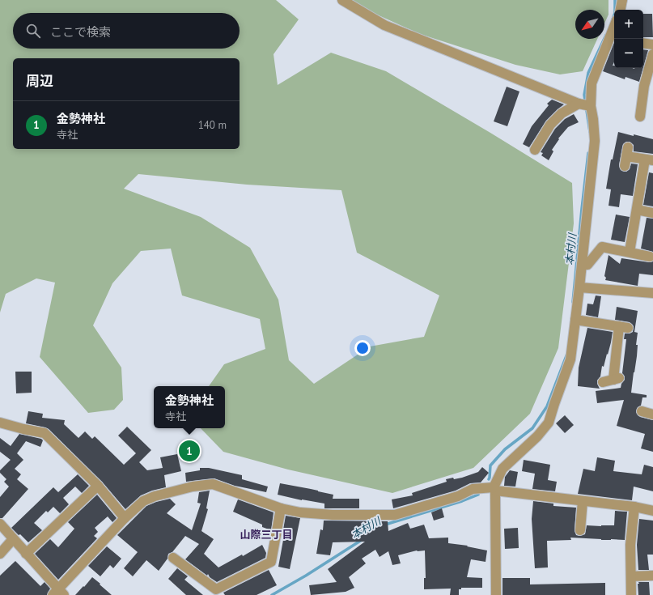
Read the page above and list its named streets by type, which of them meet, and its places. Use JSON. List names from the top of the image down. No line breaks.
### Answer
{"districts":["山際三丁目"],"water":["本村川"],"north":"bottom left","page":{"map_buttons":["+","−"],"search":"ここで検索","heading":"周辺","list":[{"mark":"1","name":"金勢神社","note":"寺社","value":"140 m"}],"popup":["金勢神社","寺社"],"pins":"1"}}
